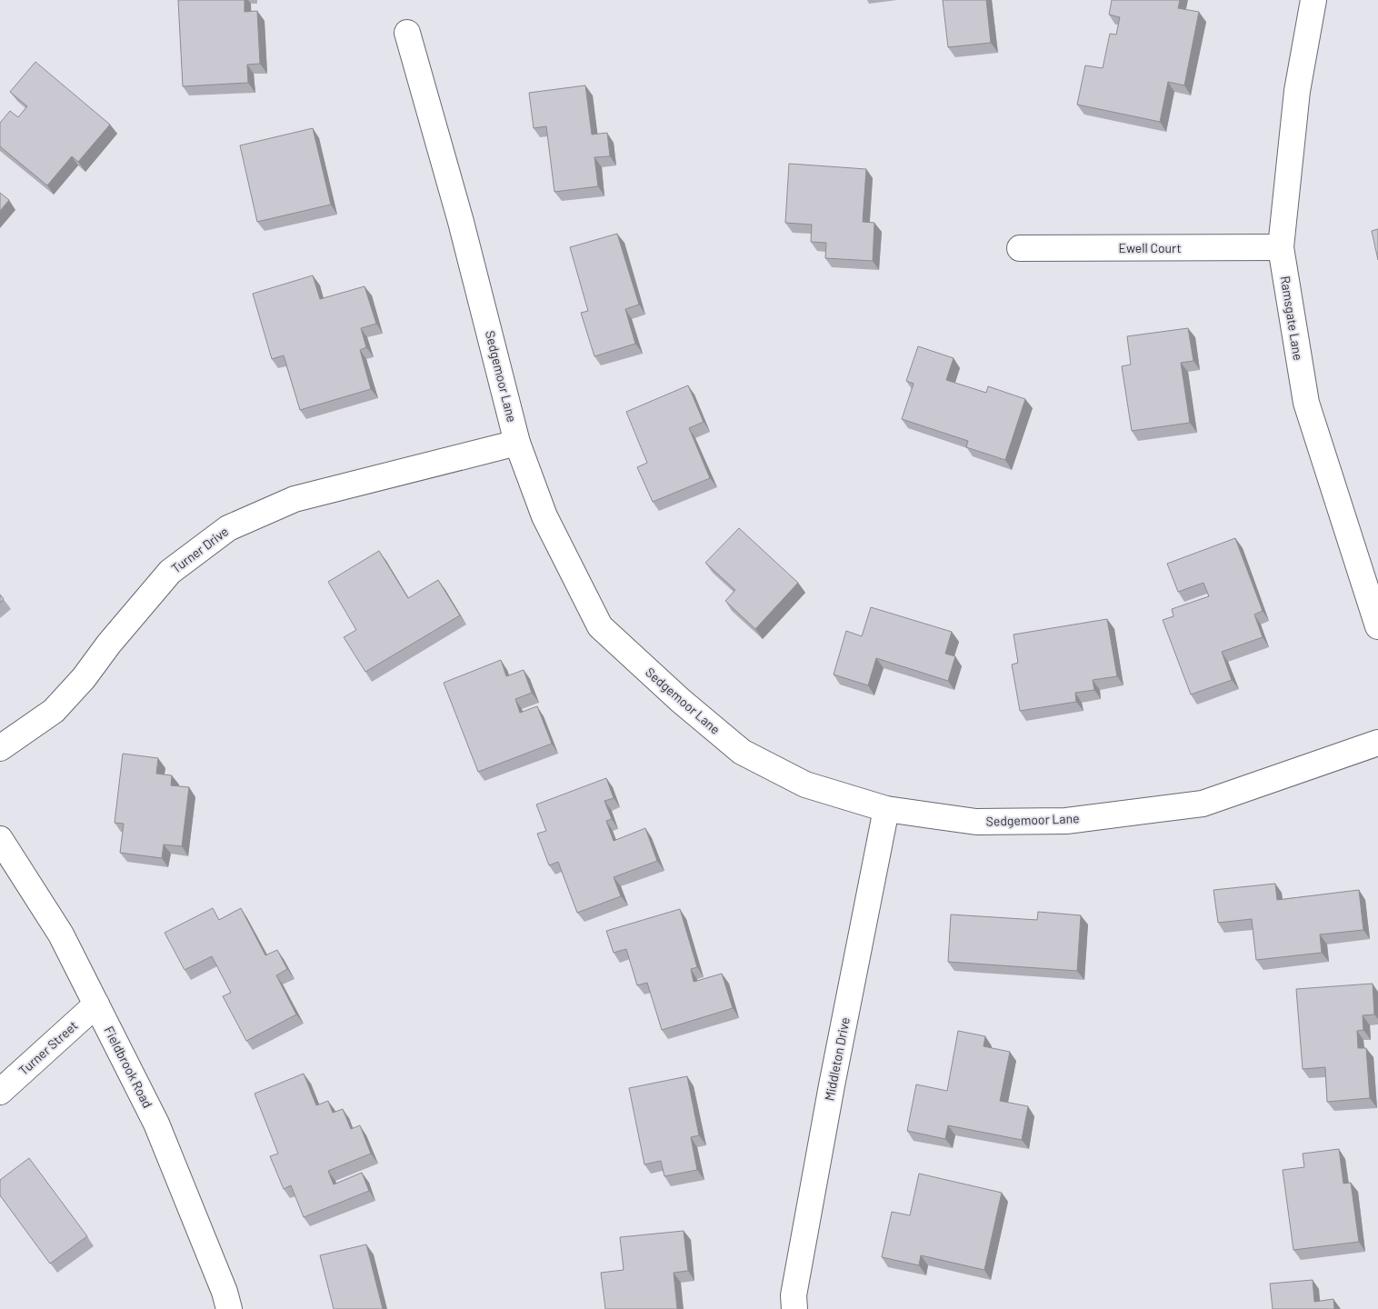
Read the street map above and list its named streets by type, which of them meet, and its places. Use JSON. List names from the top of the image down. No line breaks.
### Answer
{"streets":{"street":["Ewell Court","Ramsgate Lane","Sedgemoor Lane","Turner Drive","Turner Street","Middleton Drive","Fieldbrook Road"]},"crossings":[["Ewell Court","Ramsgate Lane"],["Sedgemoor Lane","Turner Drive"],["Sedgemoor Lane","Middleton Drive"],["Turner Street","Fieldbrook Road"]]}
